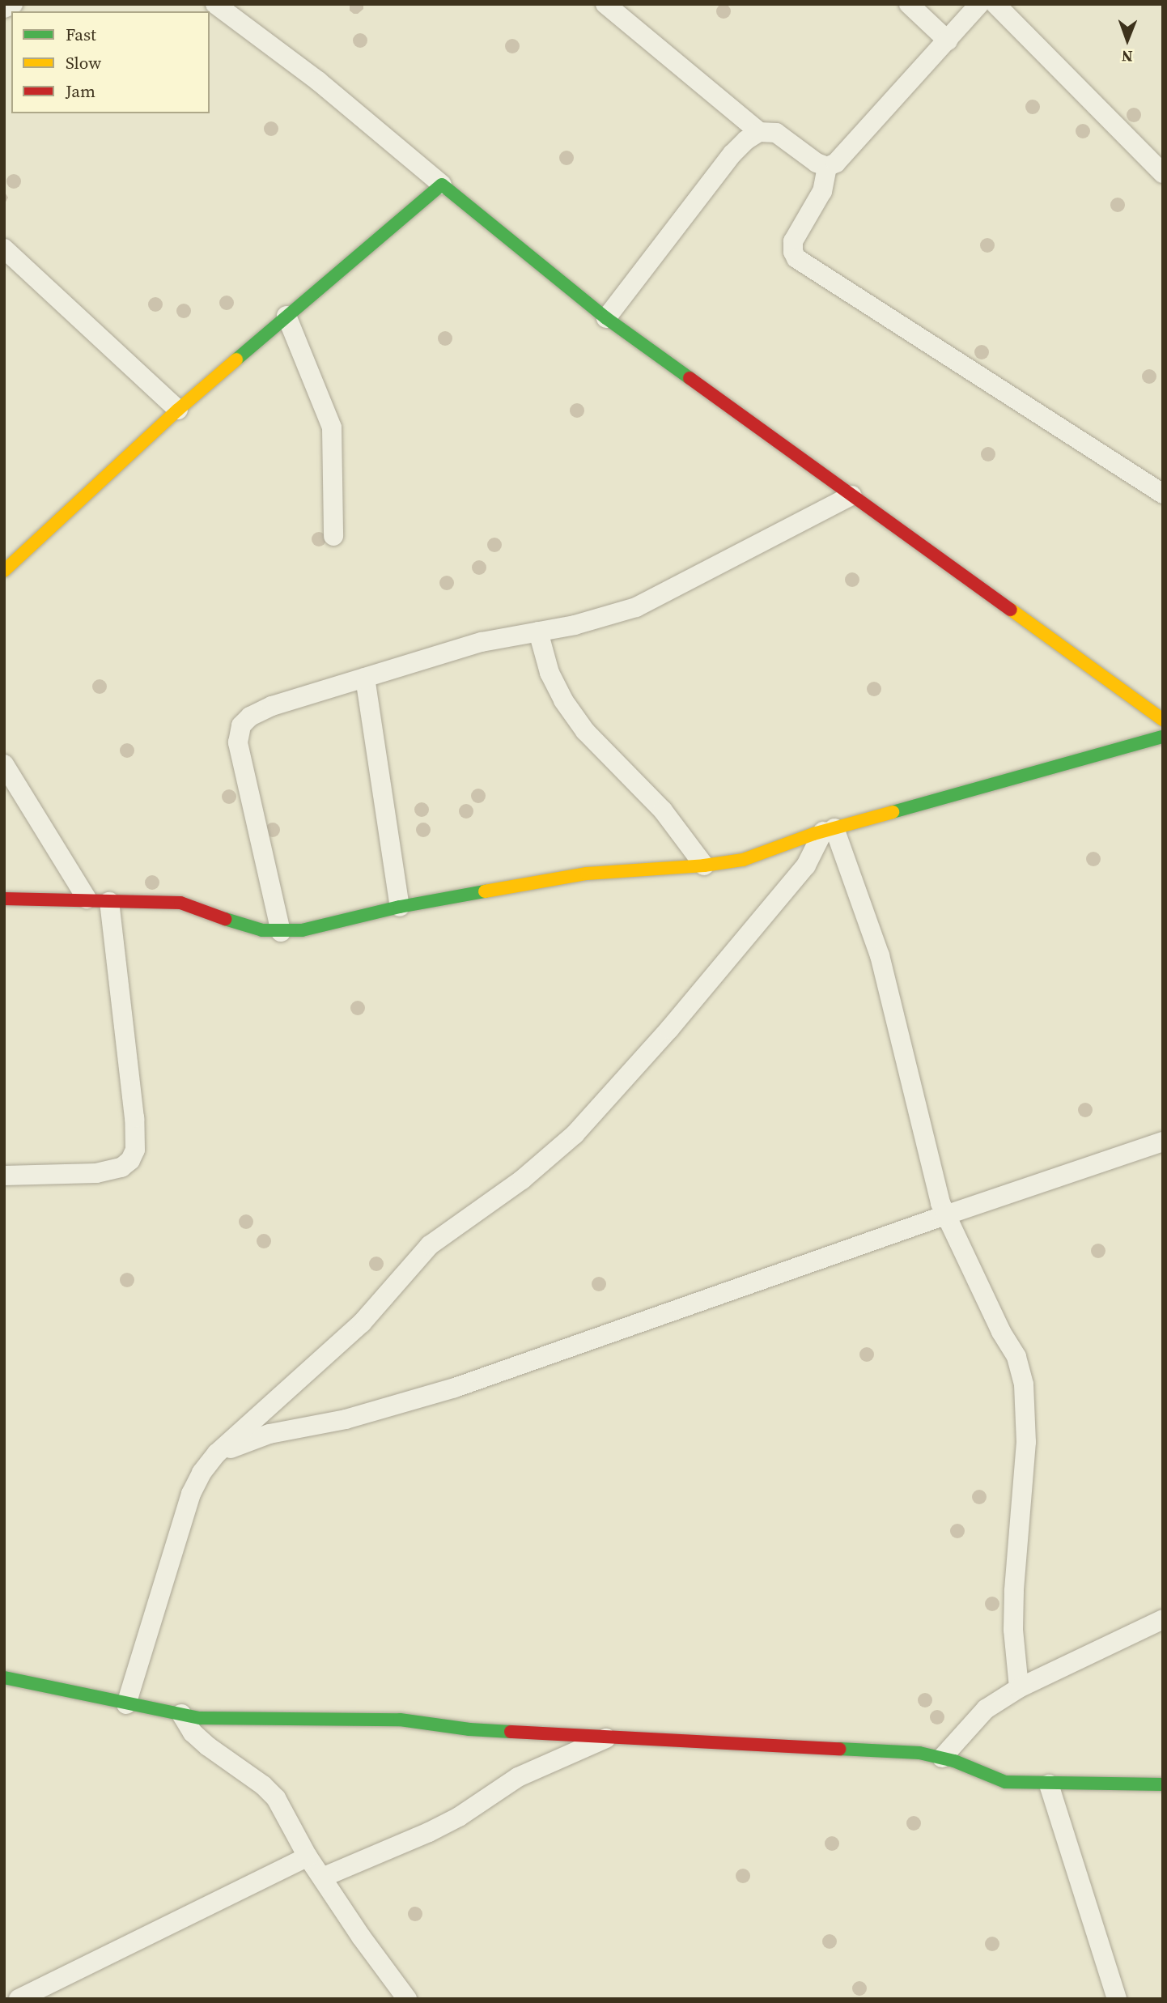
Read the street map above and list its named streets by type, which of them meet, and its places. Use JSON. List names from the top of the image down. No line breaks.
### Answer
{"legend":["Fast","Slow","Jam"],"north":"bottom"}
